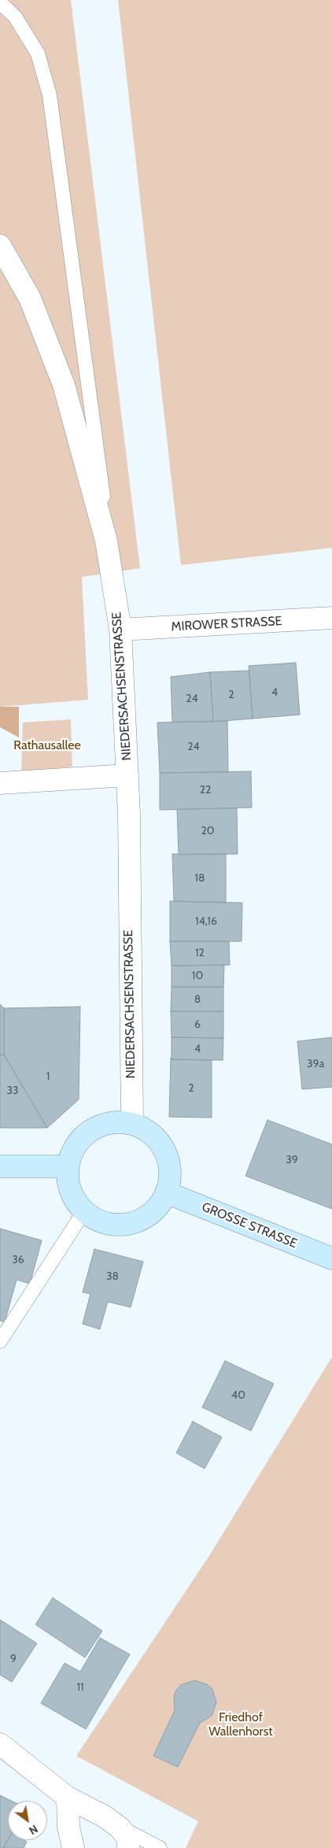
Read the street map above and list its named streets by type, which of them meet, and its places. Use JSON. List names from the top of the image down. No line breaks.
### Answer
{"streets":{"street":["MIROWER STRASSE","NIEDERSACHSENSTRASSE","GROSSE STRASSE"]},"crossings":[["MIROWER STRASSE","NIEDERSACHSENSTRASSE"],["NIEDERSACHSENSTRASSE","GROSSE STRASSE"]],"parks":["Rathausallee","Friedhof Wallenhorst"],"house_numbers":["4","2","24","24","22","20","18","14,16","12","10","8","6","4","39a","1","2","33","39","36","38","40","9","11"],"north":"bottom right"}
